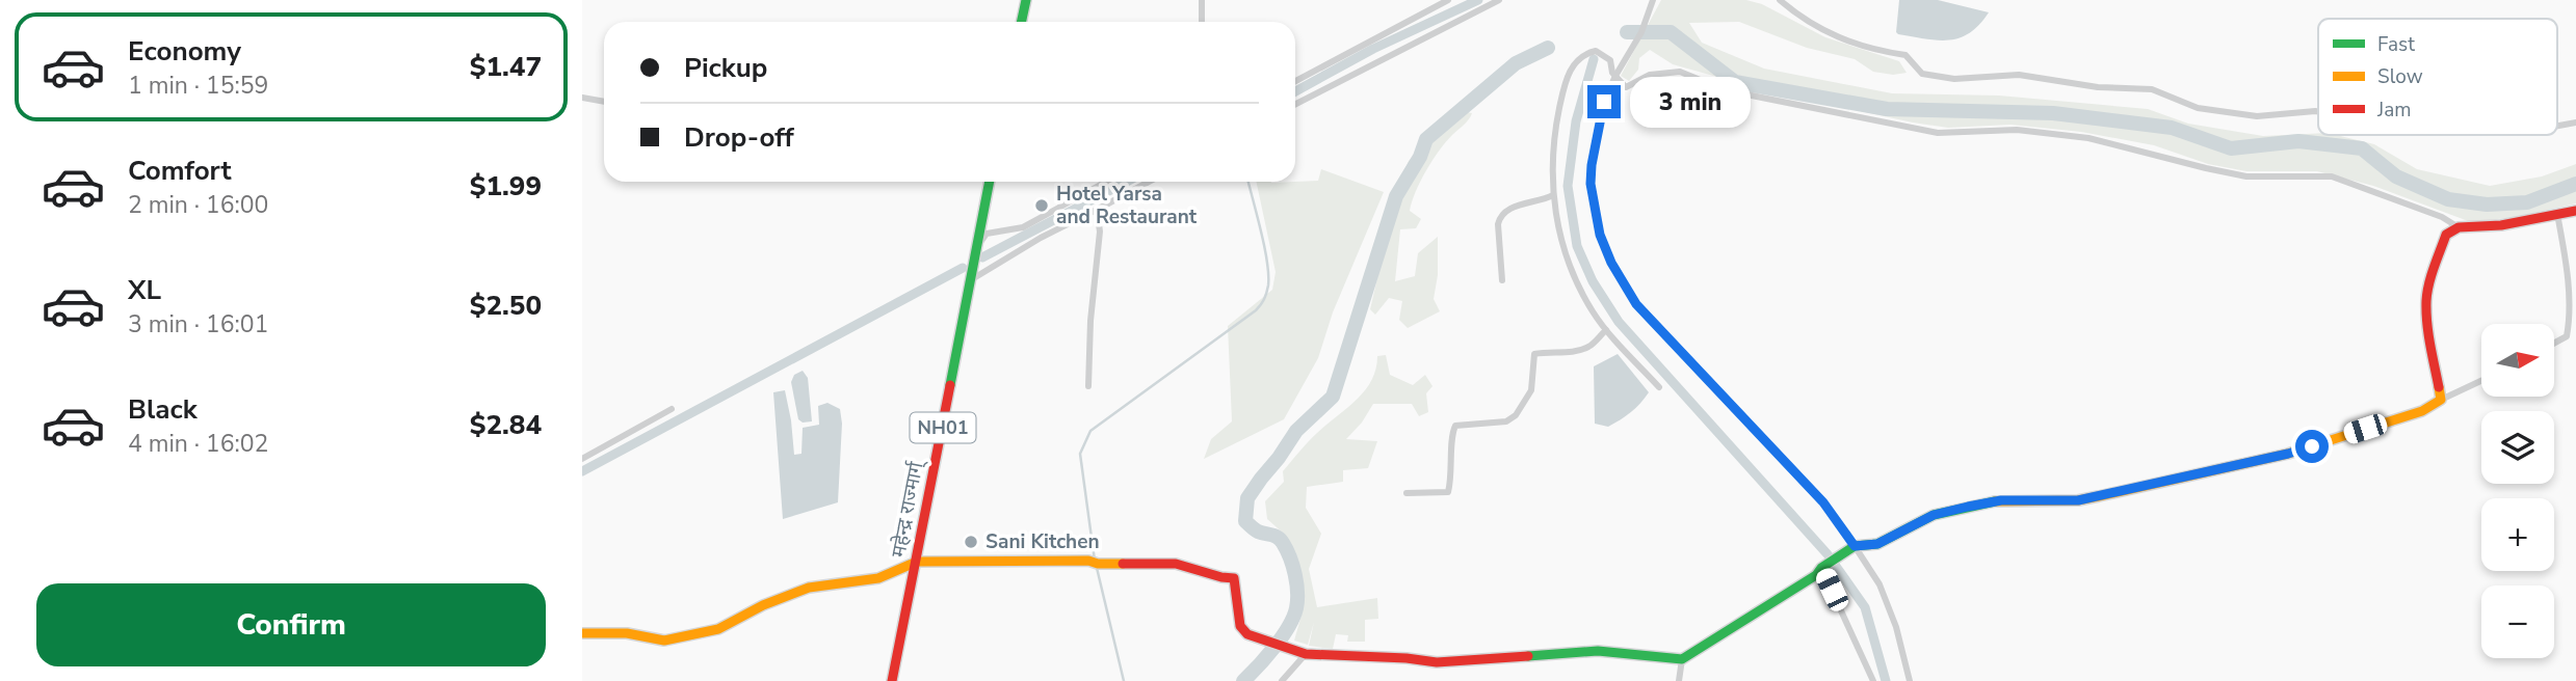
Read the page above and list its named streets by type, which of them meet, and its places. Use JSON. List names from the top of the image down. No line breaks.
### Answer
{"streets":{"main road":["NH01","महेन्द्र राज्मार्ग्"]},"places":["Hotel Yarsa and Restaurant","Sani Kitchen"],"legend":["Fast","Slow","Jam"],"north":"right","page":{"list":[{"name":"Economy","note":"1 min · 15:59","value":"$1.47"},{"name":"Comfort","note":"2 min · 16:00","value":"$1.99"},{"name":"XL","note":"3 min · 16:01","value":"$2.50"},{"name":"Black","note":"4 min · 16:02","value":"$2.84"}],"banner":["Pickup","Drop-off"],"bubble":"3 min","map_buttons":["+","−"],"buttons":"Confirm"}}
